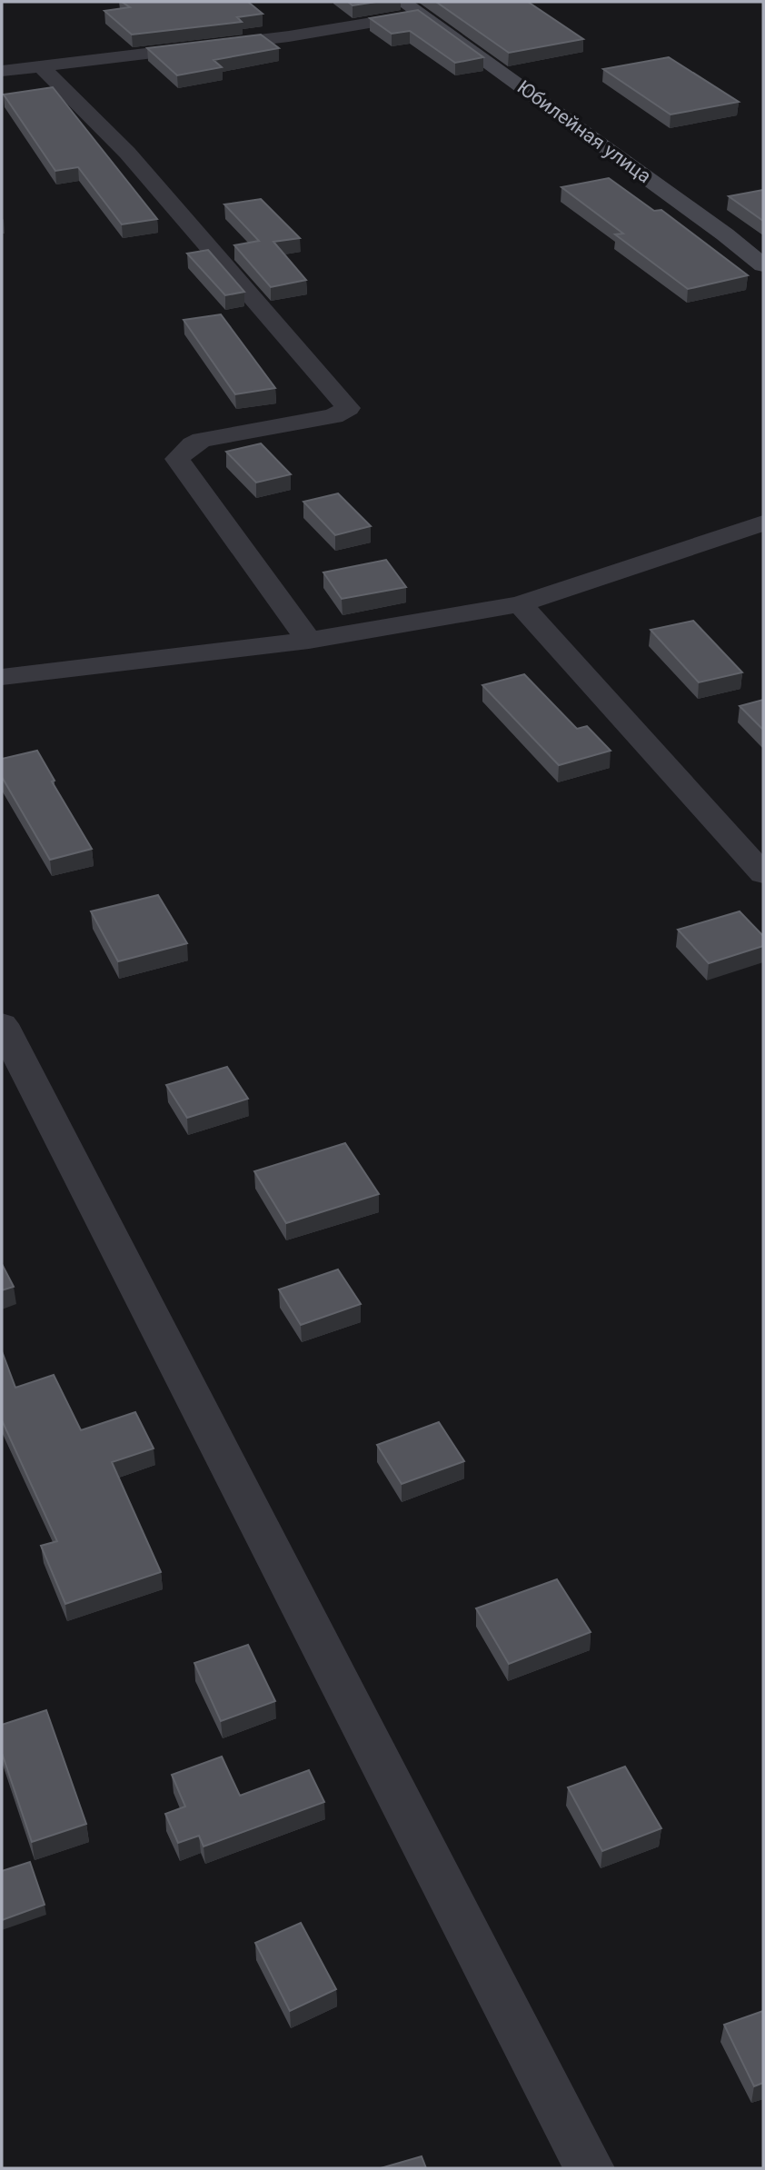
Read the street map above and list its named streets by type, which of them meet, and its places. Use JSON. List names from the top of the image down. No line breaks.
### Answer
{"streets":{"street":["Юбилейная улица"]}}
